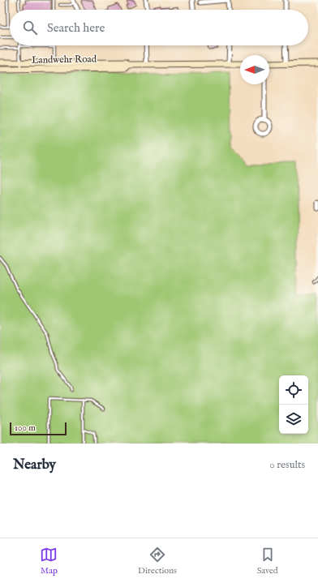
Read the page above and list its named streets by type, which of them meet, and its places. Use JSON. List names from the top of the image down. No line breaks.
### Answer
{"streets":{"main road":["Landwehr Road"]},"scale_bar":"100 m","north":"left","page":{"search":"Search here","scale":"100 m","heading":["Nearby","0 results"],"nav":["Map","Directions","Saved"]}}
